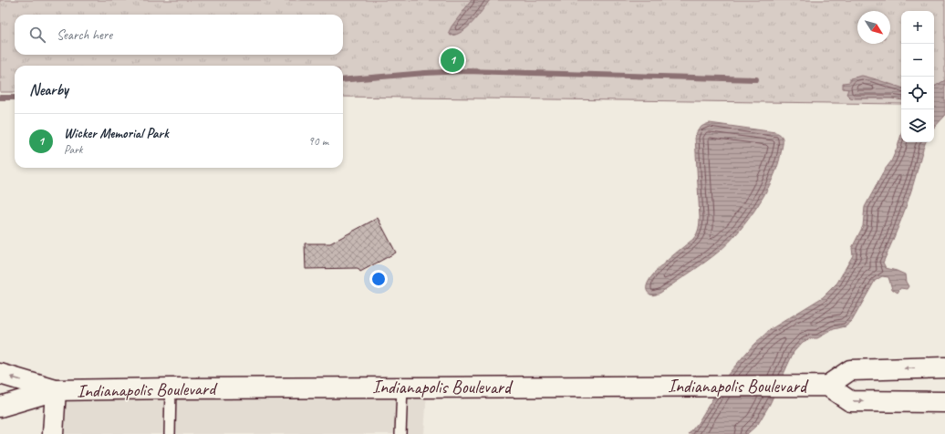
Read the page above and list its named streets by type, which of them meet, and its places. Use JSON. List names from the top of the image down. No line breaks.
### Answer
{"streets":{"main road":["Indianapolis Boulevard"]},"north":"bottom right","page":{"map_buttons":["+","−"],"search":"Search here","pins":"1","heading":"Nearby","list":[{"mark":"1","name":"Wicker Memorial Park","note":"Park","value":"90 m"}]}}
